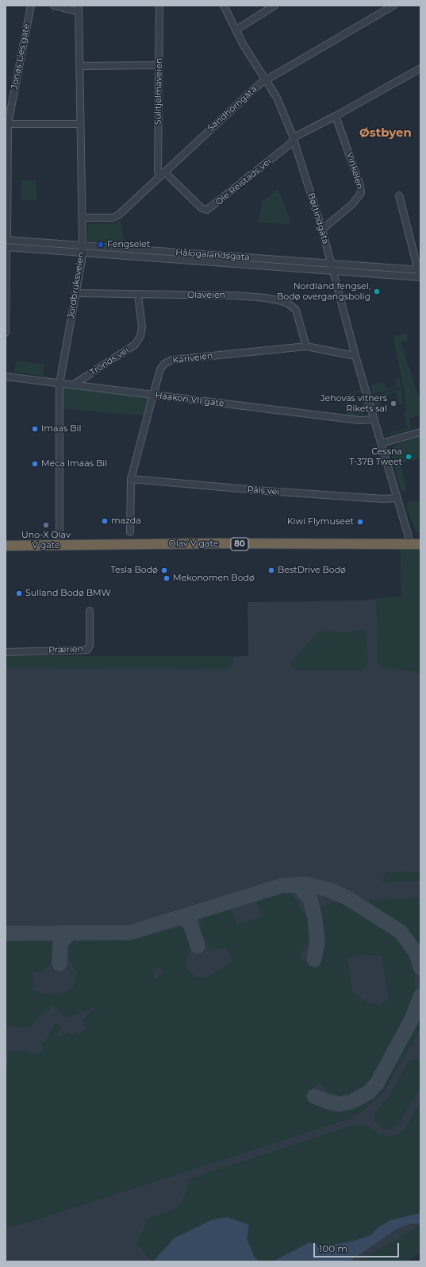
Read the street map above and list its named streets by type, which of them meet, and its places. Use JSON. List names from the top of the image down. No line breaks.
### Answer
{"streets":{"highway":["Olav V gate","80"],"street":["Jonas Lies gate","Sulitjelmaveien","Sandhorngata","Vinkelen","Ole Reistads vei","Børtindgata","Hålogalandsgata","Jordbruksveien","Olaveien","Kariveien","Tronds vei","Haakon VII gate","Påls vei","Prærien"]},"crossings":[["Jonas Lies gate","Hålogalandsgata"],["Sulitjelmaveien","Sandhorngata"],["Sulitjelmaveien","Ole Reistads vei"],["Sandhorngata","Ole Reistads vei"],["Sandhorngata","Børtindgata"],["Sandhorngata","Jordbruksveien"],["Vinkelen","Ole Reistads vei"],["Vinkelen","Børtindgata"],["Ole Reistads vei","Børtindgata"],["Børtindgata","Hålogalandsgata"],["Børtindgata","Kariveien"],["Børtindgata","Haakon VII gate"],["Børtindgata","Påls vei"],["Børtindgata","Olav V gate"],["Hålogalandsgata","Jordbruksveien"],["Jordbruksveien","Olaveien"],["Jordbruksveien","Haakon VII gate"],["Jordbruksveien","Olav V gate"],["Olaveien","Kariveien"],["Olaveien","Tronds vei"],["Kariveien","Haakon VII gate"],["Kariveien","Påls vei"],["Tronds vei","Haakon VII gate"]],"districts":["Østbyen"],"places":["Fengselet","Nordland fengsel, Bodø overgangsbolig","Jehovas vitners Rikets sal","Imaas Bil","Cessna T-37B Tweet","Meca Imaas Bil","mazda","Kiwi Flymuseet","Uno-X Olav V gate","Tesla Bodø","BestDrive Bodø","Mekonomen Bodø","Sulland Bodø BMW"],"scale_bar":"100 m"}
